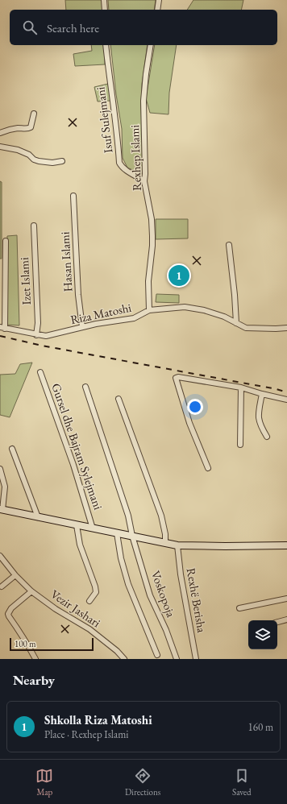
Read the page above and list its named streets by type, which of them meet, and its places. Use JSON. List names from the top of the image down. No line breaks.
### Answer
{"streets":{"street":["Isuf Sulejmani","Rexhep Islami","Hasan Islami","Izet Islami","Riza Matoshi","Gursel dhe Bajram Sylejmani","Voskopoja","Rexhë Berisha","Vezir Jashari"]},"crossings":[["Isuf Sulejmani","Rexhep Islami"],["Rexhep Islami","Riza Matoshi"],["Hasan Islami","Riza Matoshi"],["Izet Islami","Riza Matoshi"],["Gursel dhe Bajram Sylejmani","Voskopoja"],["Gursel dhe Bajram Sylejmani","Rexhë Berisha"]],"scale_bar":"100 m","page":{"search":"Search here","pins":"1","scale":"100 m","heading":"Nearby","list":[{"mark":"1","name":"Shkolla Riza Matoshi","note":"Place · Rexhep Islami","value":"160 m"}],"nav":["Map","Directions","Saved"]}}
